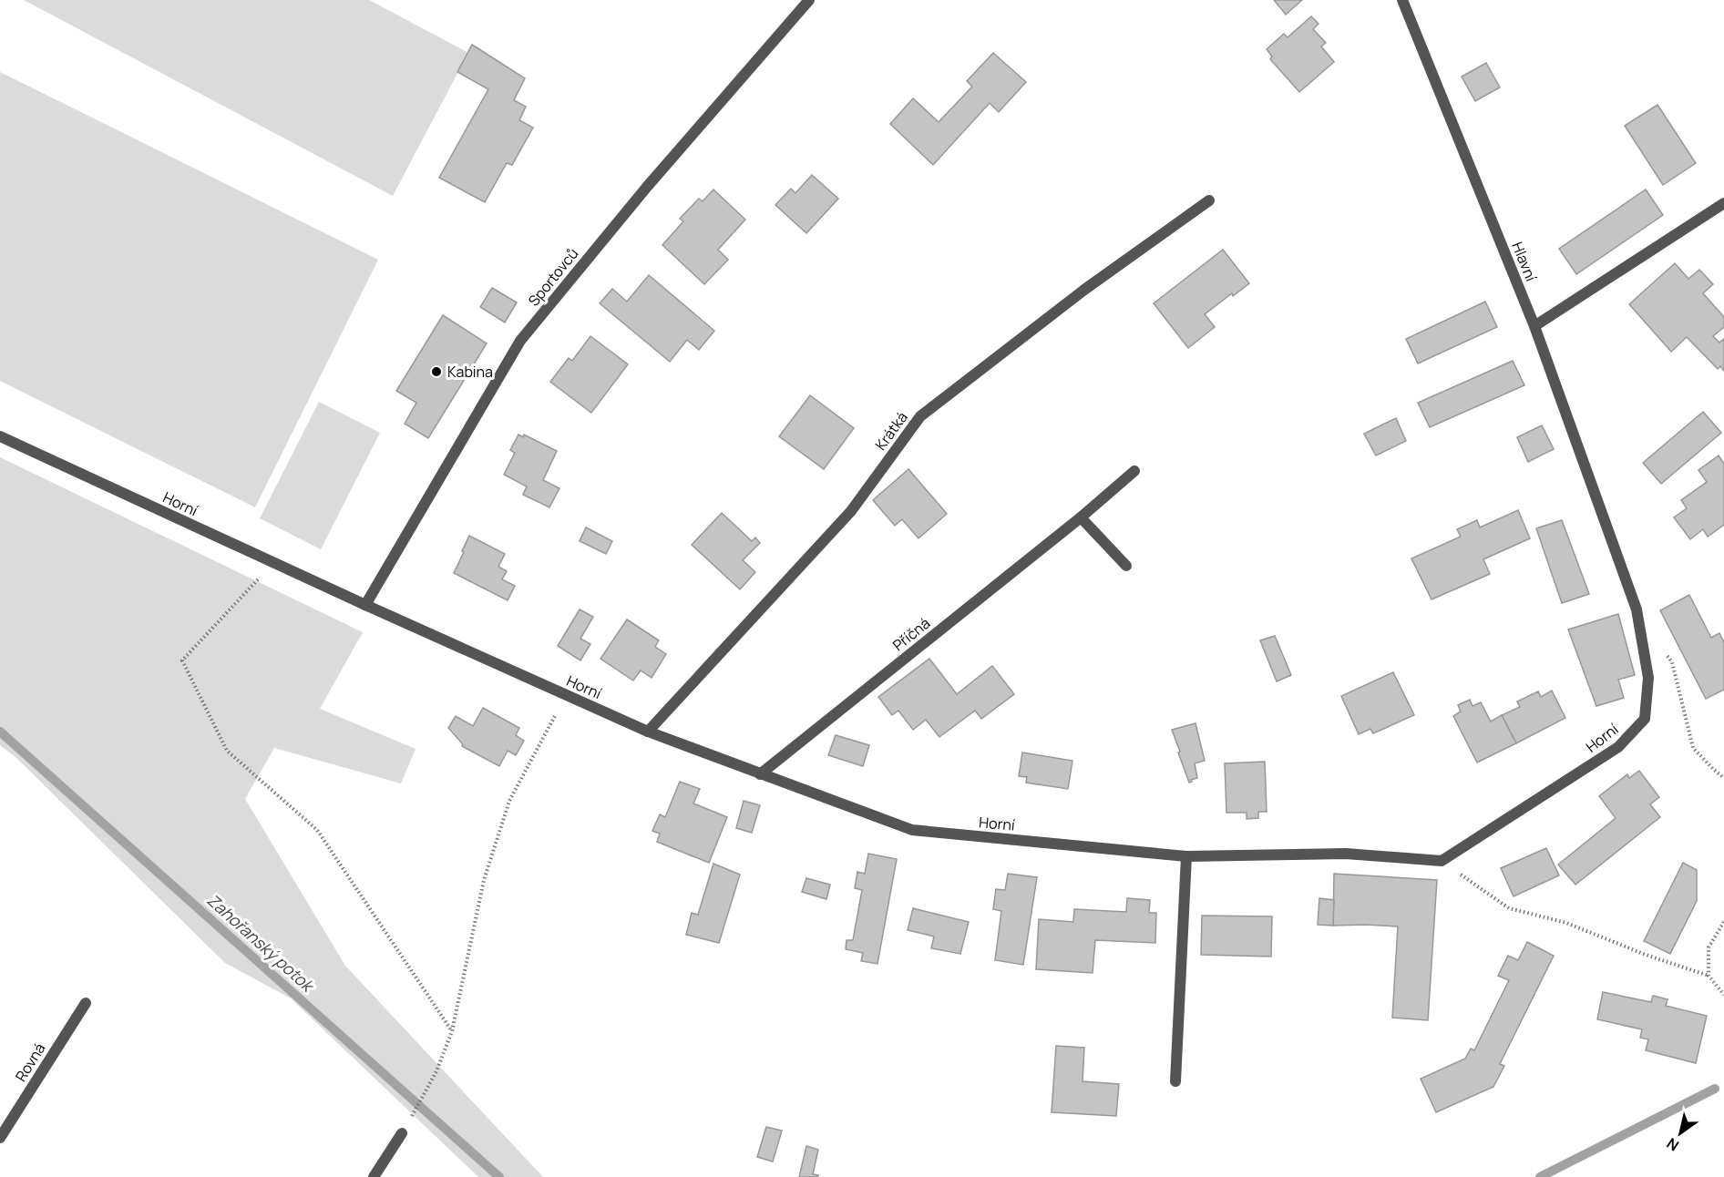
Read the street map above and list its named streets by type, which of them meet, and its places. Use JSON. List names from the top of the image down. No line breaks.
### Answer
{"streets":{"street":["Hlavní","Sportovců","Krátká","Horní","Příčná","Rovná"]},"crossings":[["Hlavní","Horní"],["Sportovců","Horní"],["Krátká","Horní"],["Horní","Příčná"]],"water":["Zahořanský potok"],"places":["Kabina"],"north":"bottom left"}
